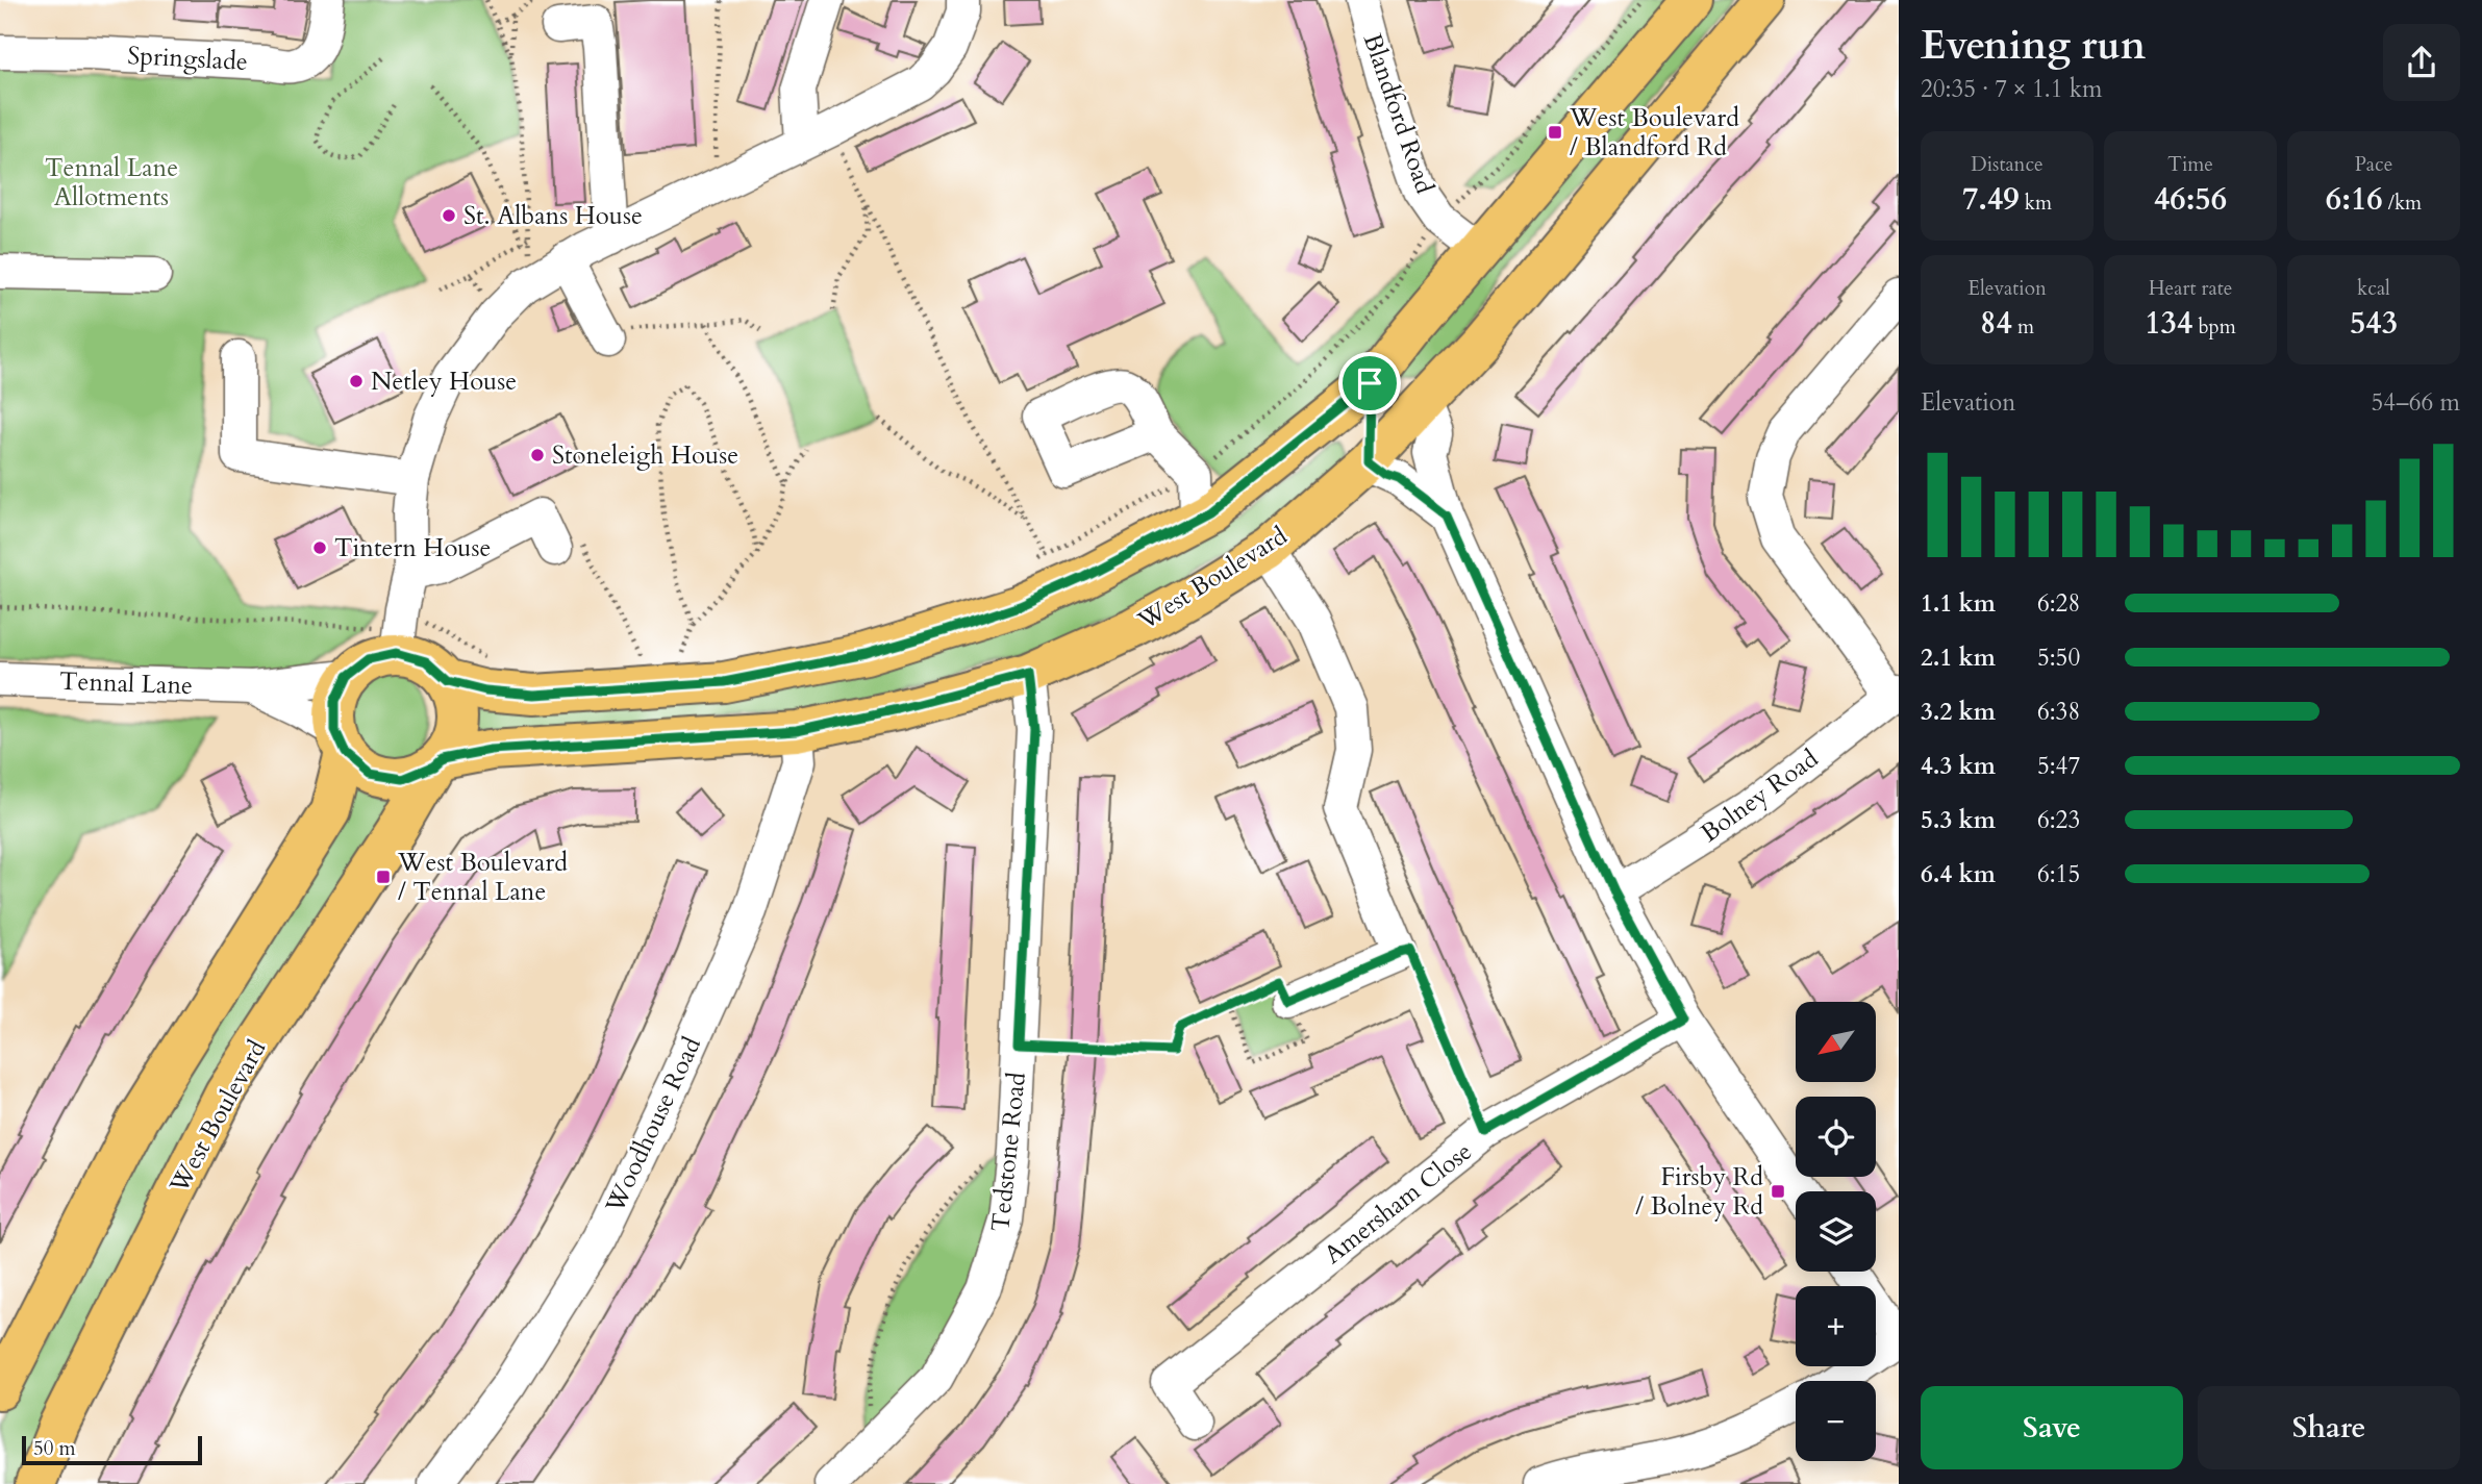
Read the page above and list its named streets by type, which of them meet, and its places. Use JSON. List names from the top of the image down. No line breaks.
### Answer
{"streets":{"main road":["West Boulevard"],"street":["Springslade","Blandford Road","Tennal Lane","Bolney Road","Woodhouse Road","Tedstone Road","Amersham Close"]},"crossings":[["West Boulevard","Tennal Lane"],["West Boulevard","Woodhouse Road"],["West Boulevard","Tedstone Road"]],"parks":["Tennal Lane Allotments"],"places":{"transit":["West Boulevard / Blandford Rd","West Boulevard / Tennal Lane","Firsby Rd / Bolney Rd"],"other":["St. Albans House","Netley House","Stoneleigh House","Tintern House"]},"scale_bar":"50 m","north":"bottom left","page":{"heading":["Evening run","20:35 · 7 × 1.1 km"],"stats":[["Distance","7.49 km"],["Time","46:56"],["Pace","6:16 /km"],["Elevation","84 m"],["Heart rate","134 bpm"],["kcal","543"]],"chart":["Elevation","54–66 m"],"list":[{"name":"1.1 km","note":"6:28"},{"name":"2.1 km","note":"5:50"},{"name":"3.2 km","note":"6:38"},{"name":"4.3 km","note":"5:47"},{"name":"5.3 km","note":"6:23"},{"name":"6.4 km","note":"6:15"}],"map_buttons":["+","−"],"buttons":["Save","Share"],"scale":"50 m"}}
